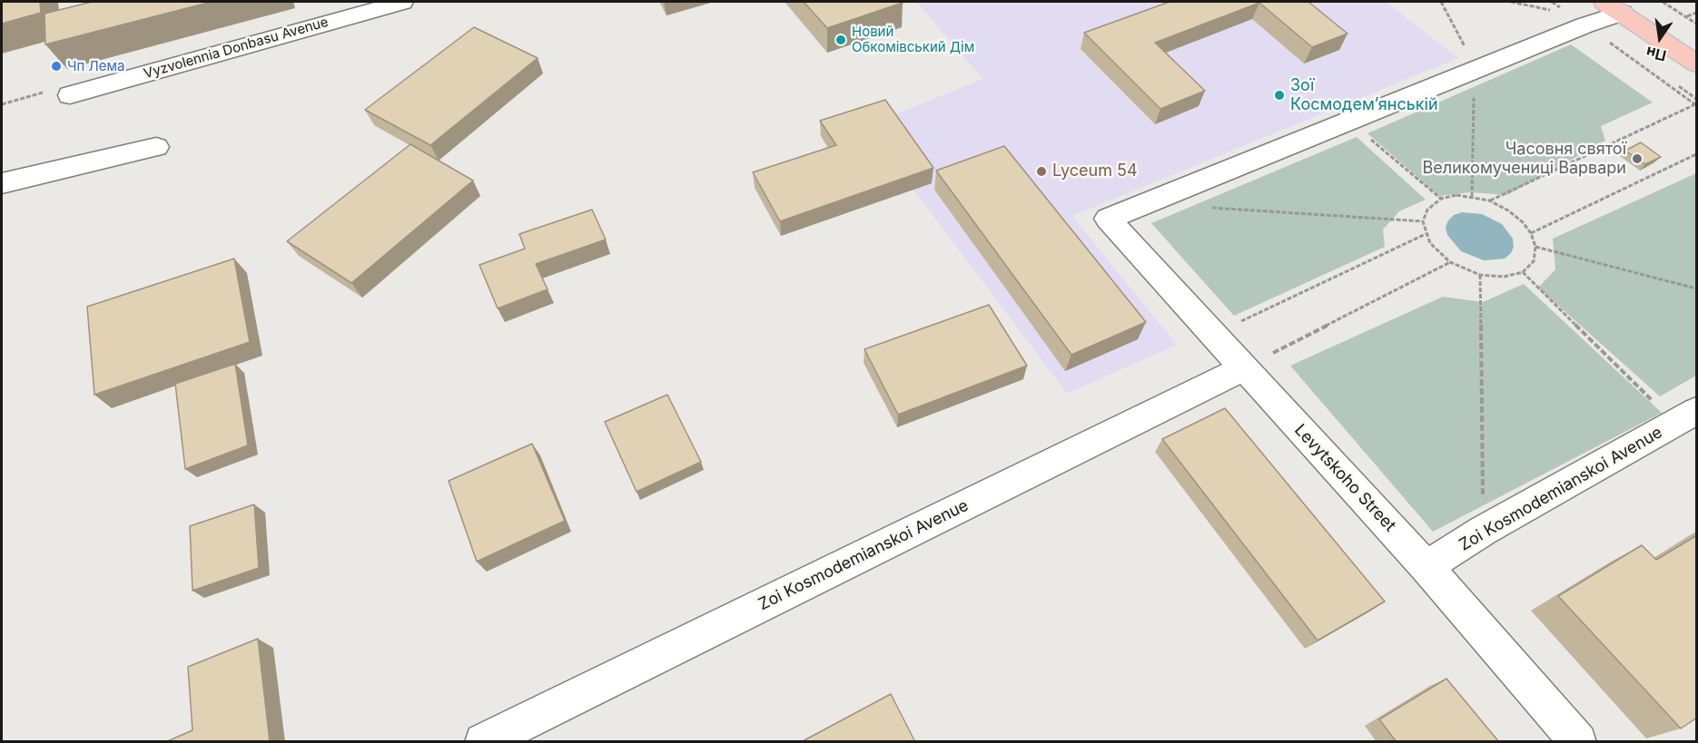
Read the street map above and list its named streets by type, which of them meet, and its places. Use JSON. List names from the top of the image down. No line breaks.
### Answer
{"streets":{"street":["Vyzvolennia Donbasu Avenue","Levytskoho Street","Zoi Kosmodemianskoi Avenue"]},"crossings":[["Levytskoho Street","Zoi Kosmodemianskoi Avenue"]],"places":["Новий Обкомівський Дім","Чп Лема","Зої Космодем’янській","Часовня святої Великомучениці Варвари","Lyceum 54"],"north":"bottom"}
